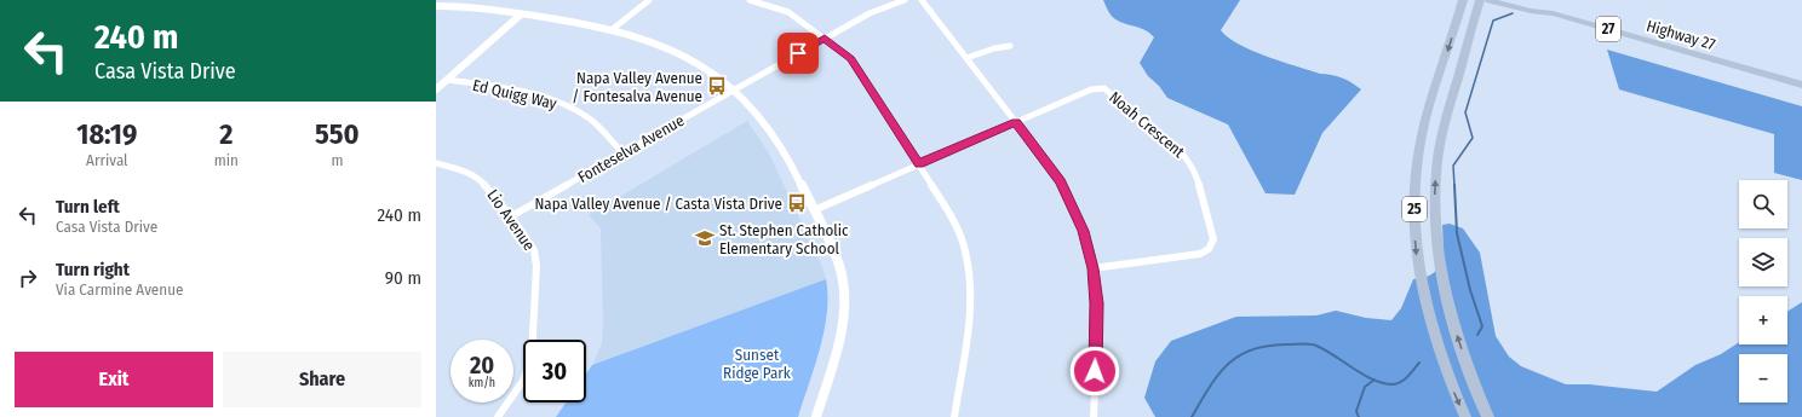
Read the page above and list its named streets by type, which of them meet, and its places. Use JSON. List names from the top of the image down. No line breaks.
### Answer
{"streets":{"main road":["27","Highway 27","25"],"street":["Ed Quigg Way","Noah Crescent","Fonteselva Avenue","Lio Avenue"]},"crossings":[["Ed Quigg Way","Fonteselva Avenue"],["Fonteselva Avenue","Lio Avenue"]],"parks":["Sunset Ridge Park"],"places":{"bus stop":["Napa Valley Avenue / Fontesalva Avenue","Napa Valley Avenue / Casta Vista Drive"],"school or university":["St. Stephen Catholic Elementary School"]},"page":{"turn":["240 m","Casa Vista Drive"],"eta":["18:19","Arrival","2","min","550","m"],"map_buttons":["+","−"],"list":[{"name":"Turn left","note":"Casa Vista Drive","value":"240 m"},{"name":"Turn right","note":"Via Carmine Avenue","value":"90 m"}],"speed":"20 km/h","limit":"30","buttons":["Exit","Share"]}}
